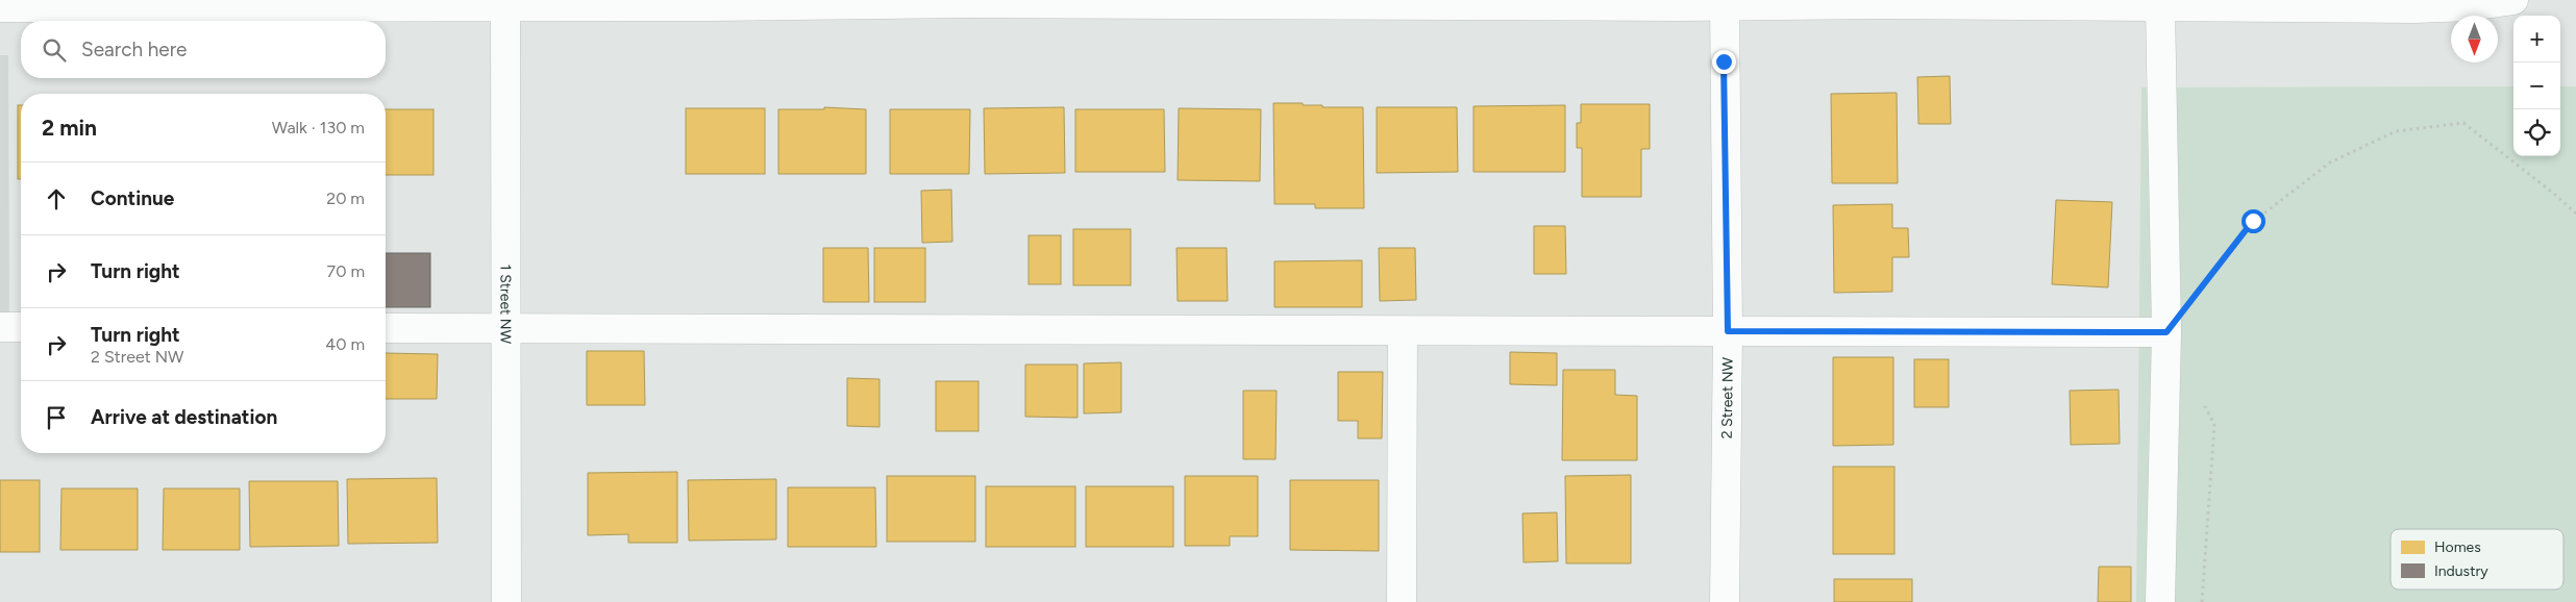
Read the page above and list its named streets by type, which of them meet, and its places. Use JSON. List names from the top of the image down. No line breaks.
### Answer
{"streets":{"street":["1 Street NW","2 Street NW"]},"legend":["Homes","Industry"],"north":"bottom","page":{"map_buttons":["+","−"],"search":"Search here","heading":["2 min","Walk · 130 m"],"list":[["Continue","20 m"],["Turn right","70 m"],["Turn right","2 Street NW","40 m"],"Arrive at destination"]}}
